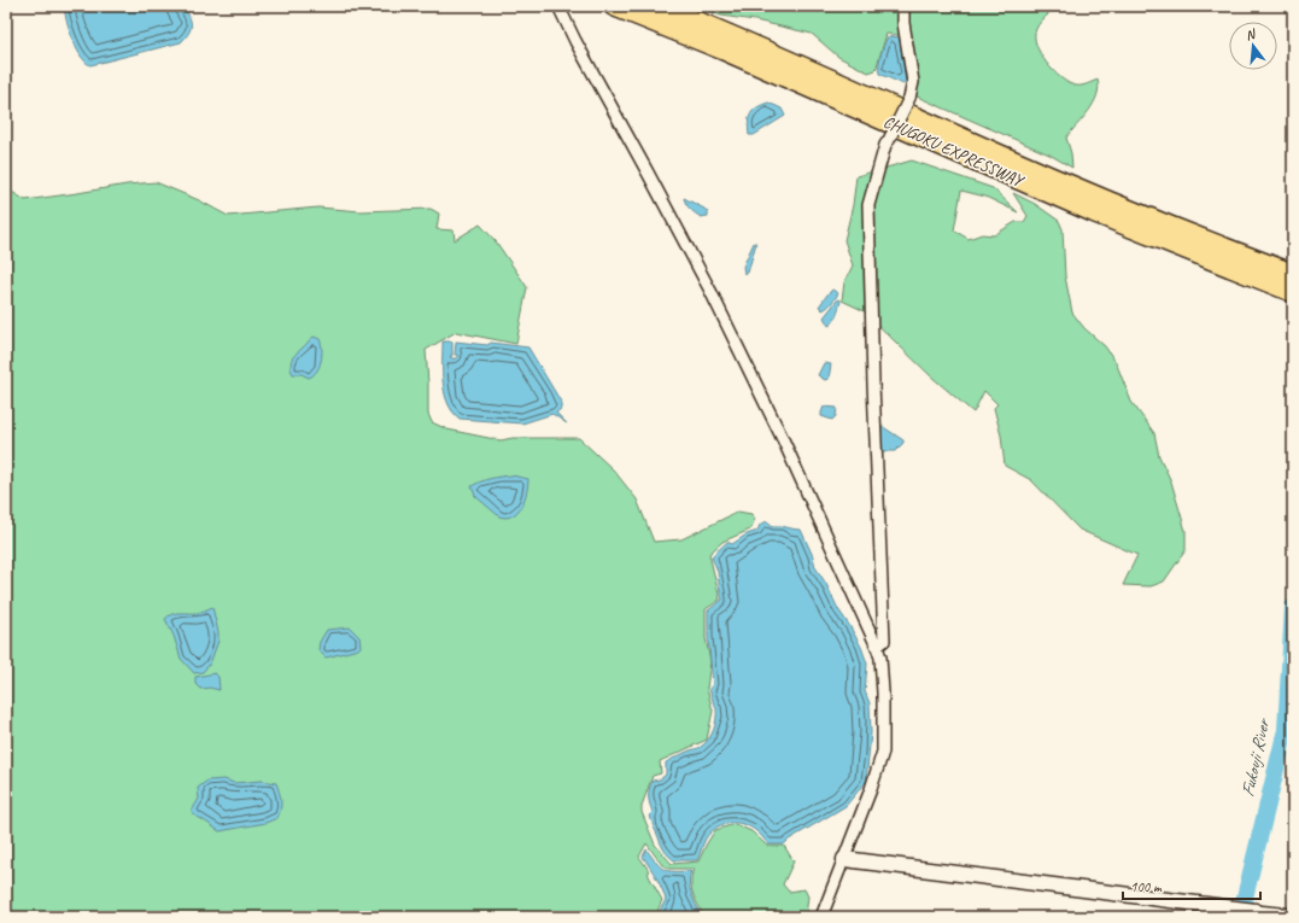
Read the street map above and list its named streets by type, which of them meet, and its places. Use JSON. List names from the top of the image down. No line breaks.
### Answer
{"streets":{"highway":["CHUGOKU EXPRESSWAY"]},"water":["Fukouji River"],"scale_bar":"100 m","north":"top"}
